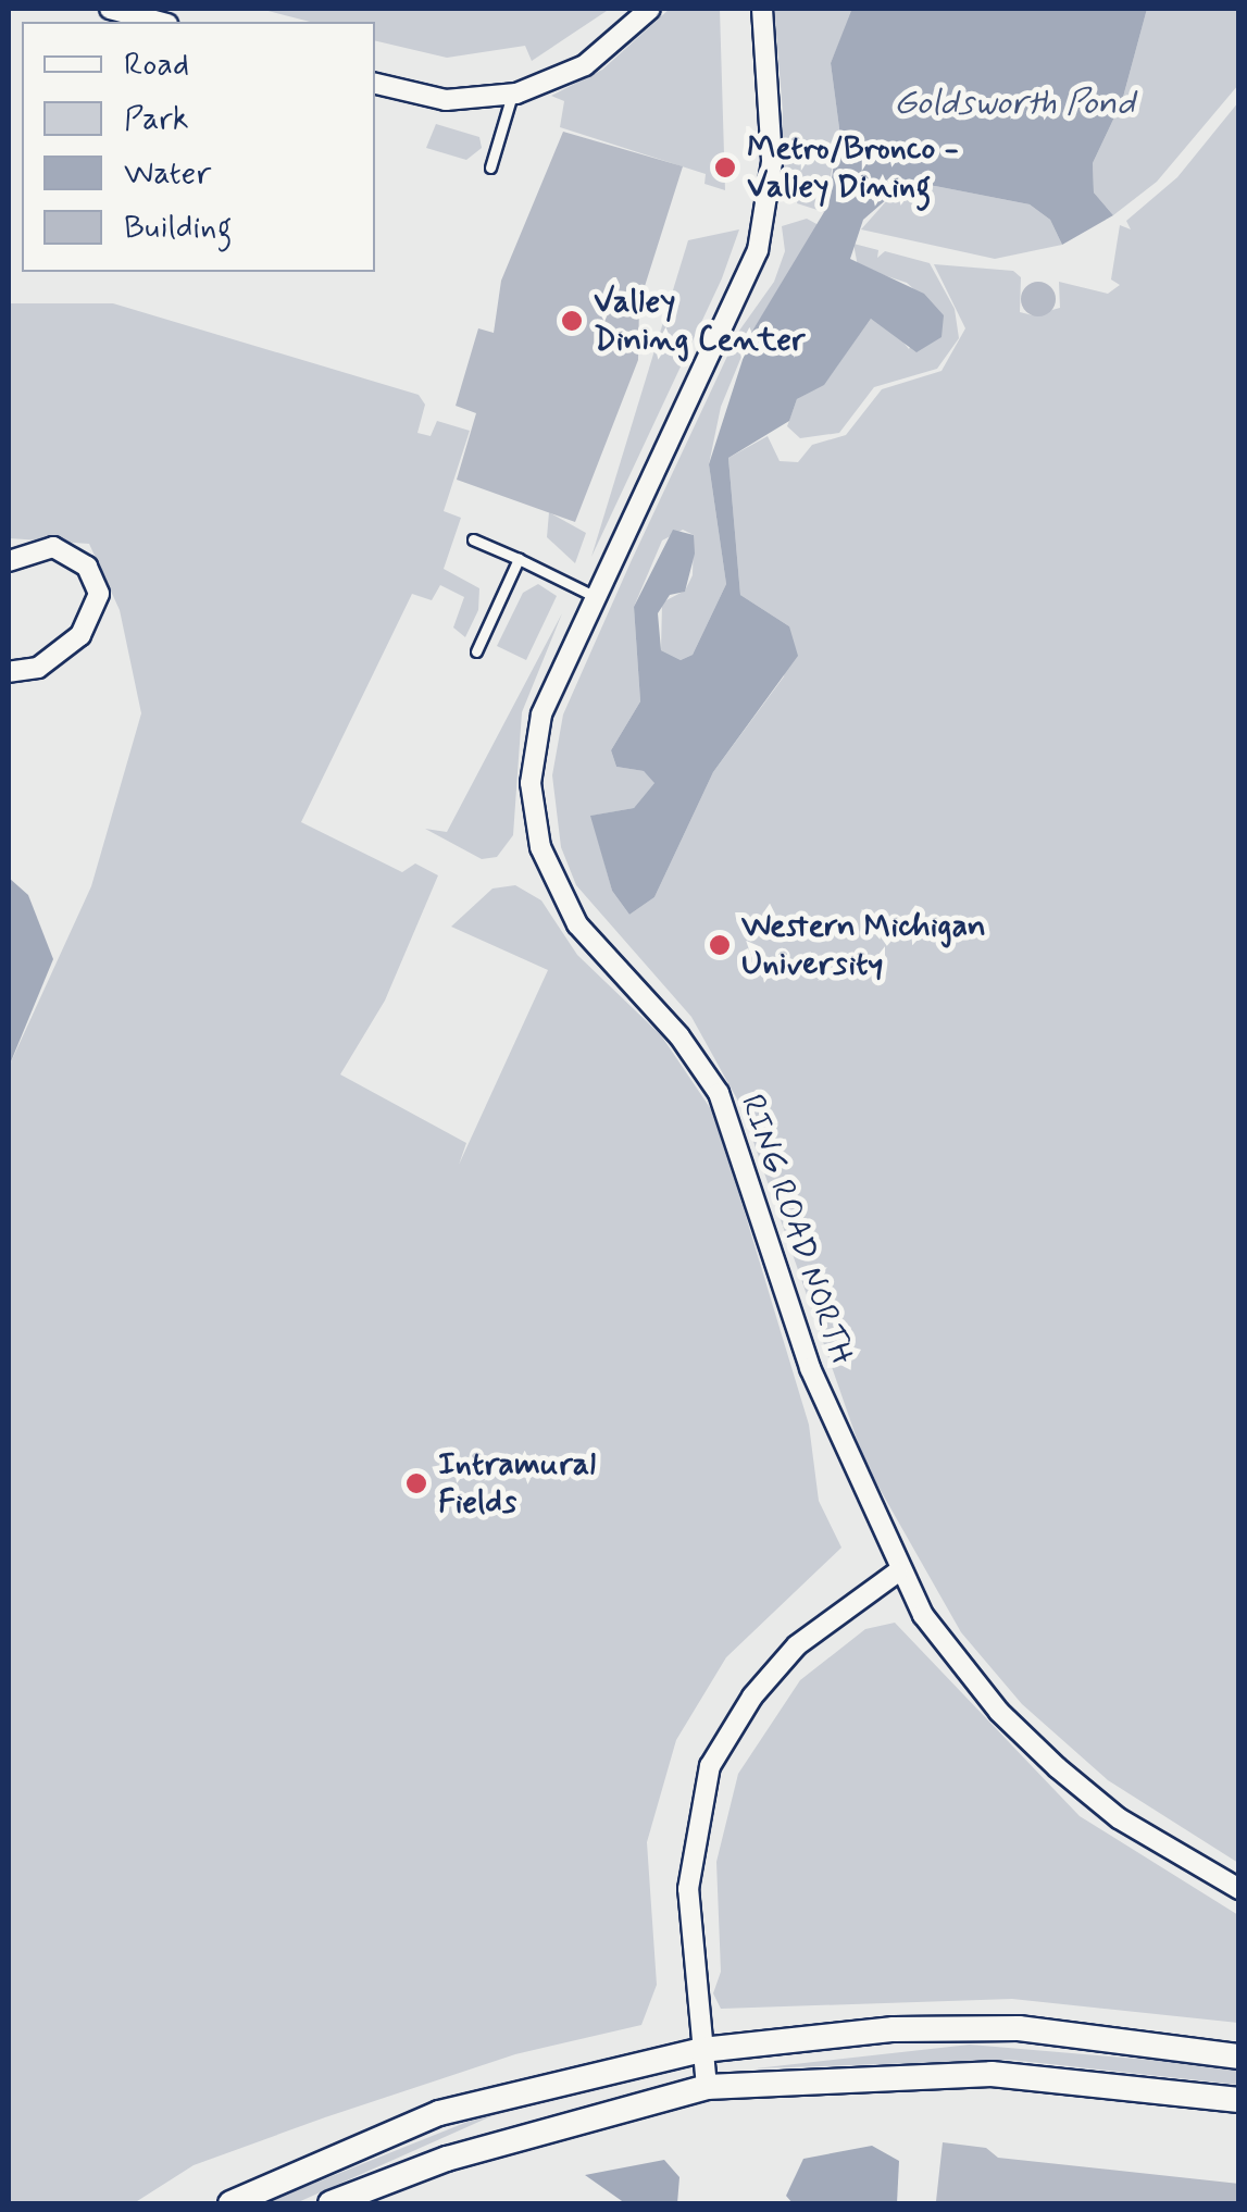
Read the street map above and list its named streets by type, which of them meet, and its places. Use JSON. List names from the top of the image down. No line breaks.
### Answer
{"streets":{"street":["RING ROAD NORTH"]},"water":["Goldsworth Pond"],"places":["Metro/Bronco - Valley Dining","Valley Dining Center","Western Michigan University","Intramural Fields"],"legend":["Road","Park","Water","Building"]}
